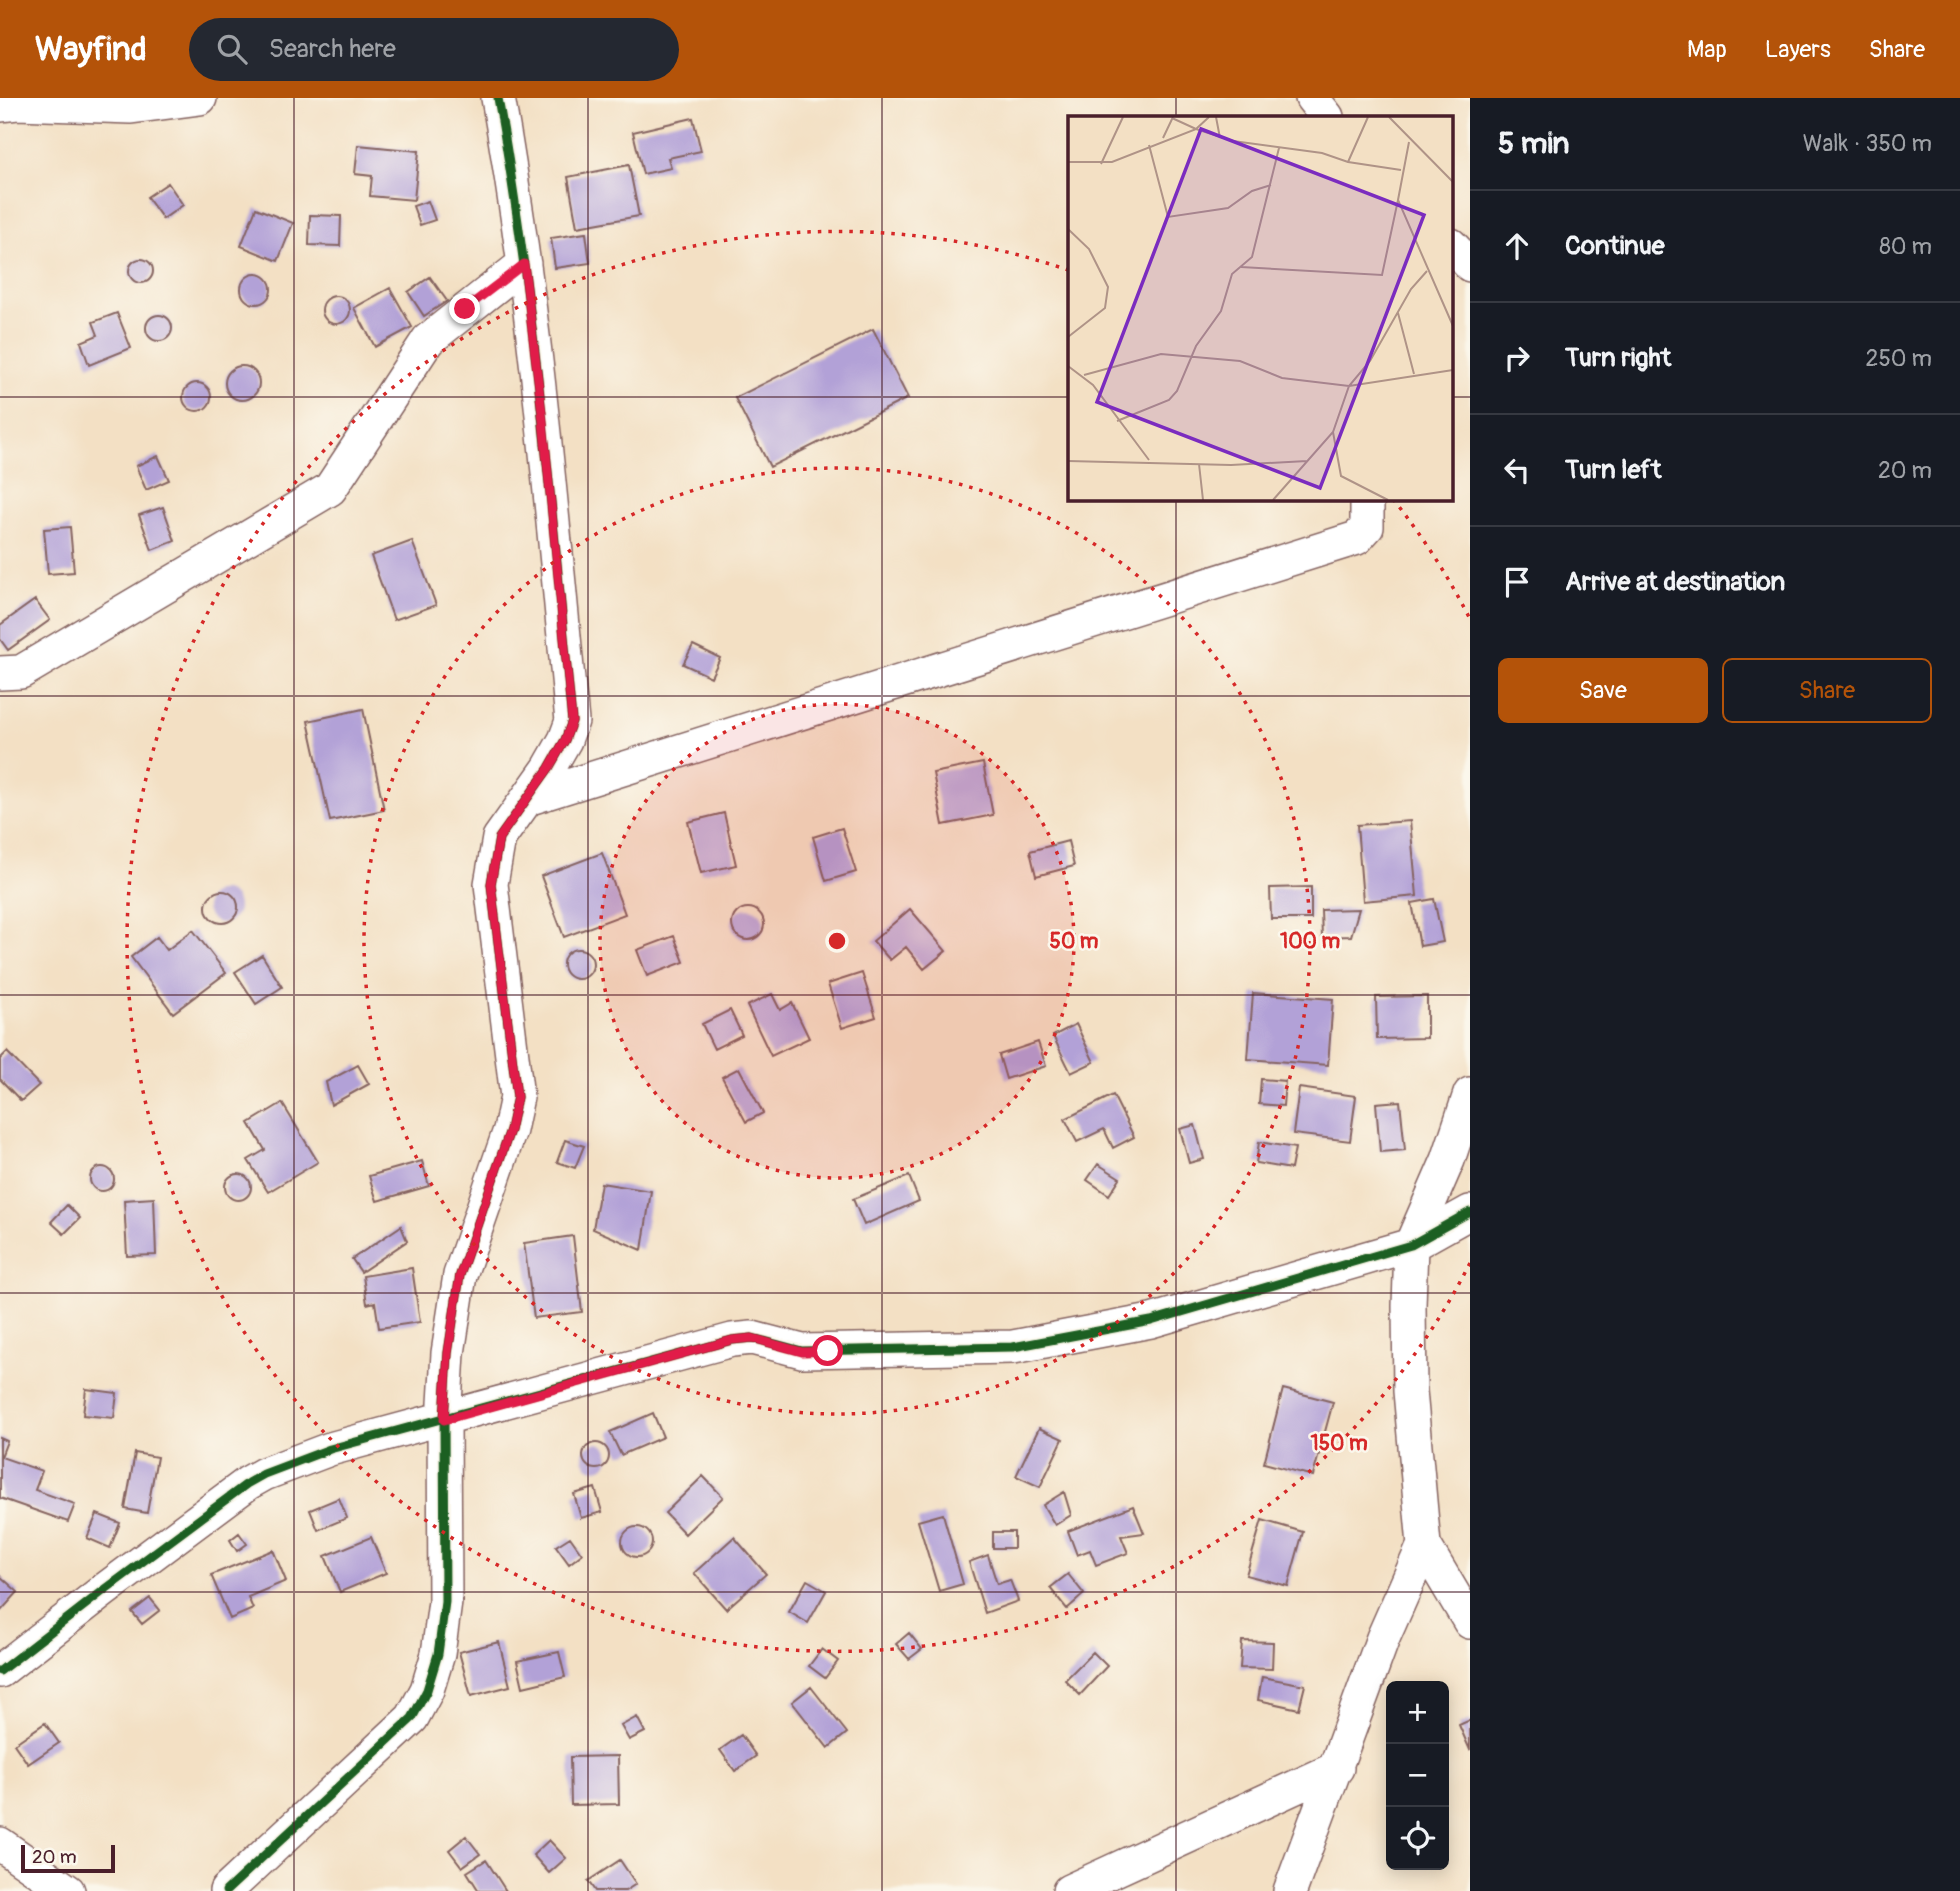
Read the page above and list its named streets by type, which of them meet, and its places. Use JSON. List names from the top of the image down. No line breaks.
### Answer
{"scale_bar":"20 m","page":{"header":"Wayfind","search":"Search here","nav":["Map","Layers","Share"],"heading":["5 min","Walk · 350 m"],"list":[["Continue","80 m"],["Turn right","250 m"],["Turn left","20 m"],"Arrive at destination"],"buttons":["Save","Share"],"map_buttons":["+","−"],"scale":"20 m"},"rings":["50 m","100 m","150 m"]}
